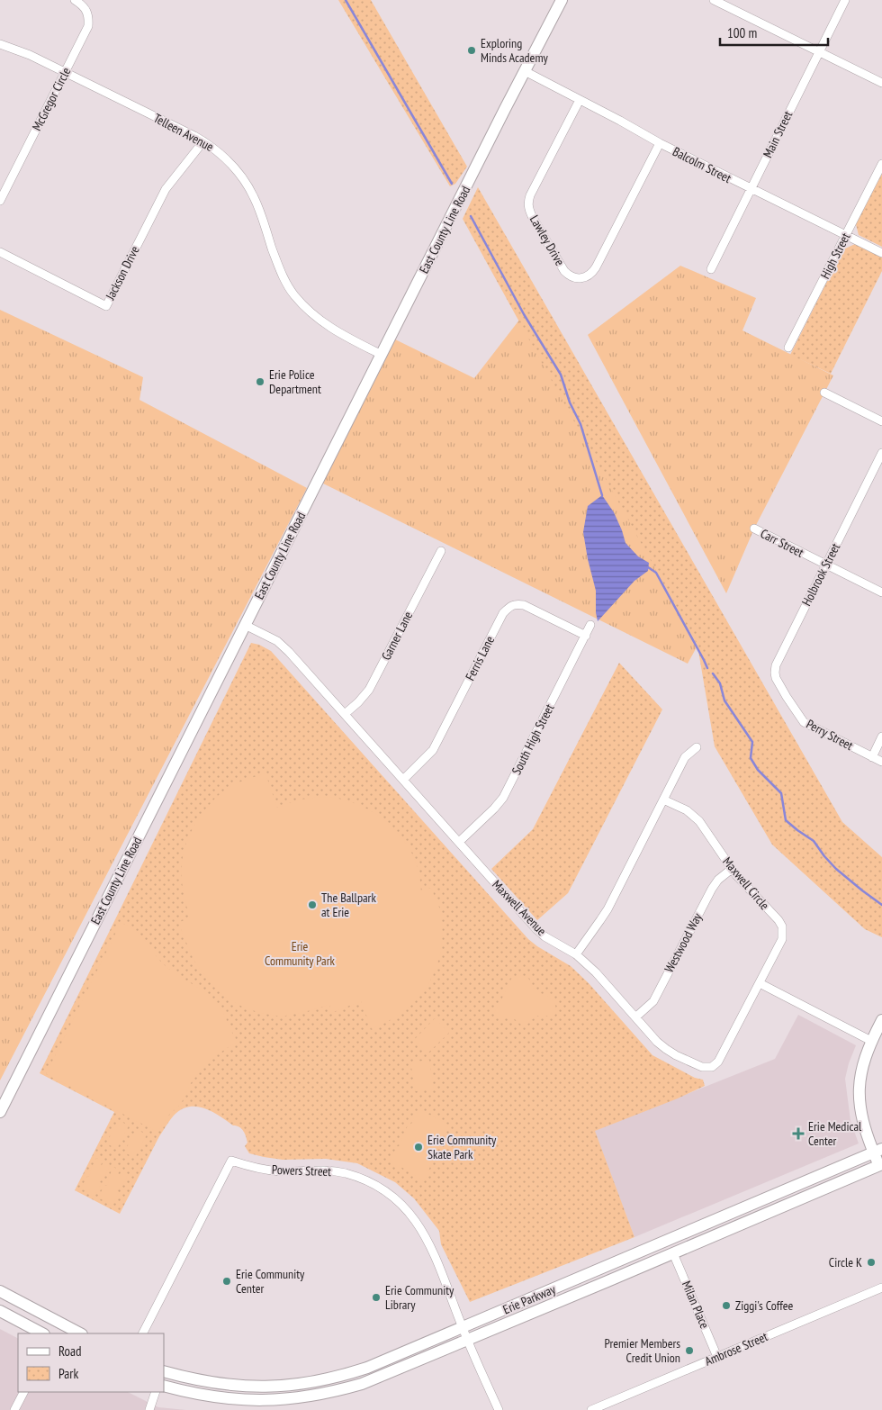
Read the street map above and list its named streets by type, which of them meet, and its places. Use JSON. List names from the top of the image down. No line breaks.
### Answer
{"streets":{"main road":["East County Line Road","Erie Parkway"],"street":["McGregor Circle","Telleen Avenue","Main Street","Balcolm Street","Lawley Drive","High Street","Jackson Drive","Carr Street","Holbrook Street","Garner Lane","Ferris Lane","Perry Street","South High Street","Maxwell Circle","Maxwell Avenue","Westwood Way","Powers Street","Milan Place","Ambrose Street"]},"crossings":[["McGregor Circle","Telleen Avenue"],["Telleen Avenue","East County Line Road"],["Telleen Avenue","Jackson Drive"],["Main Street","Balcolm Street"],["Balcolm Street","East County Line Road"],["Balcolm Street","Lawley Drive"],["Balcolm Street","High Street"],["East County Line Road","Maxwell Avenue"],["Carr Street","Holbrook Street"],["Holbrook Street","Perry Street"],["Garner Lane","Maxwell Avenue"],["Ferris Lane","South High Street"],["Ferris Lane","Maxwell Avenue"],["South High Street","Maxwell Avenue"],["Maxwell Circle","Maxwell Avenue"],["Maxwell Circle","Westwood Way"],["Maxwell Avenue","Westwood Way"],["Powers Street","Erie Parkway"],["Erie Parkway","Milan Place"],["Milan Place","Ambrose Street"]],"parks":["Erie Community Park"],"places":{"other":["Exploring Minds Academy","Erie Police Department","The Ballpark at Erie","Erie Community Skate Park","Circle K","Erie Community Center","Erie Community Library","Ziggi's Coffee","Premier Members Credit Union"],"health":["Erie Medical Center"]},"legend":["Road","Park"],"scale_bar":"100 m"}
